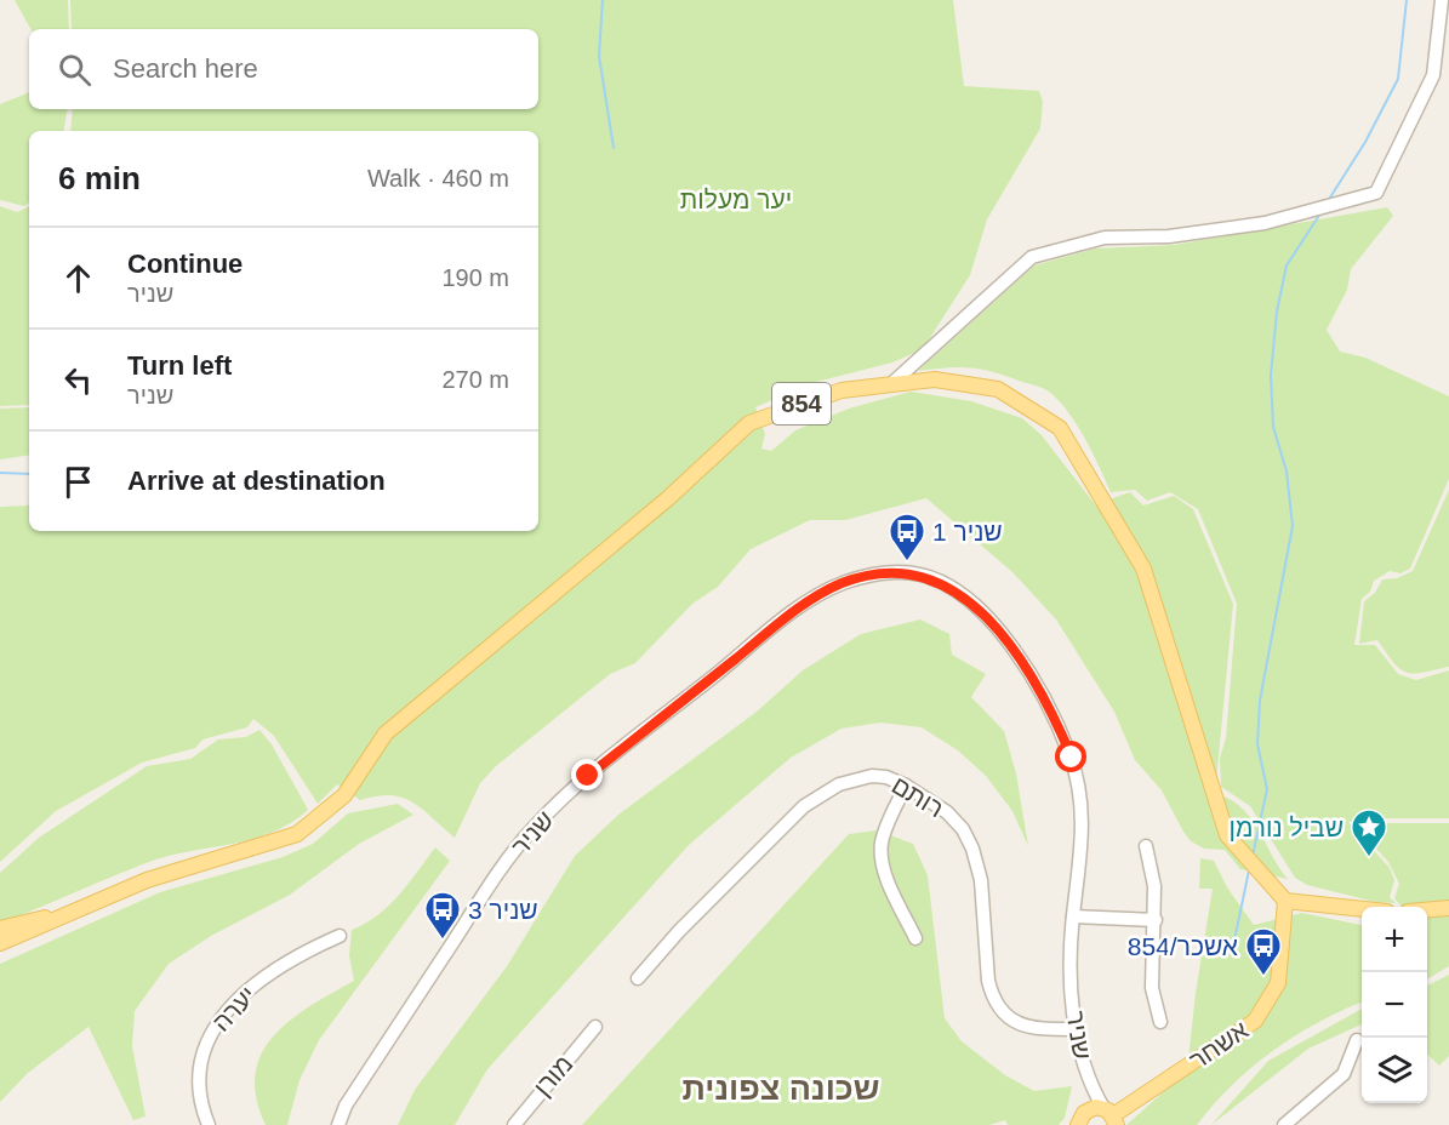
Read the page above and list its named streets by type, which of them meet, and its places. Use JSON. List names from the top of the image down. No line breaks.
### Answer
{"streets":{"main road":["854","אשחר"],"street":["רותם","שניר","יערה","מורן"]},"crossings":[["854","אשחר"],["רותם","שניר"],["שניר","אשחר"]],"districts":["שכונה צפונית"],"parks":["יער מעלות"],"places":{"bus stop":["שניר 1","שניר 3","אשכר/854"],"place":["שביל נורמן"]},"page":{"search":"Search here","heading":["6 min","Walk · 460 m"],"list":[["Continue","שניר","190 m"],["Turn left","שניר","270 m"],"Arrive at destination"],"map_buttons":["+","−"]}}
